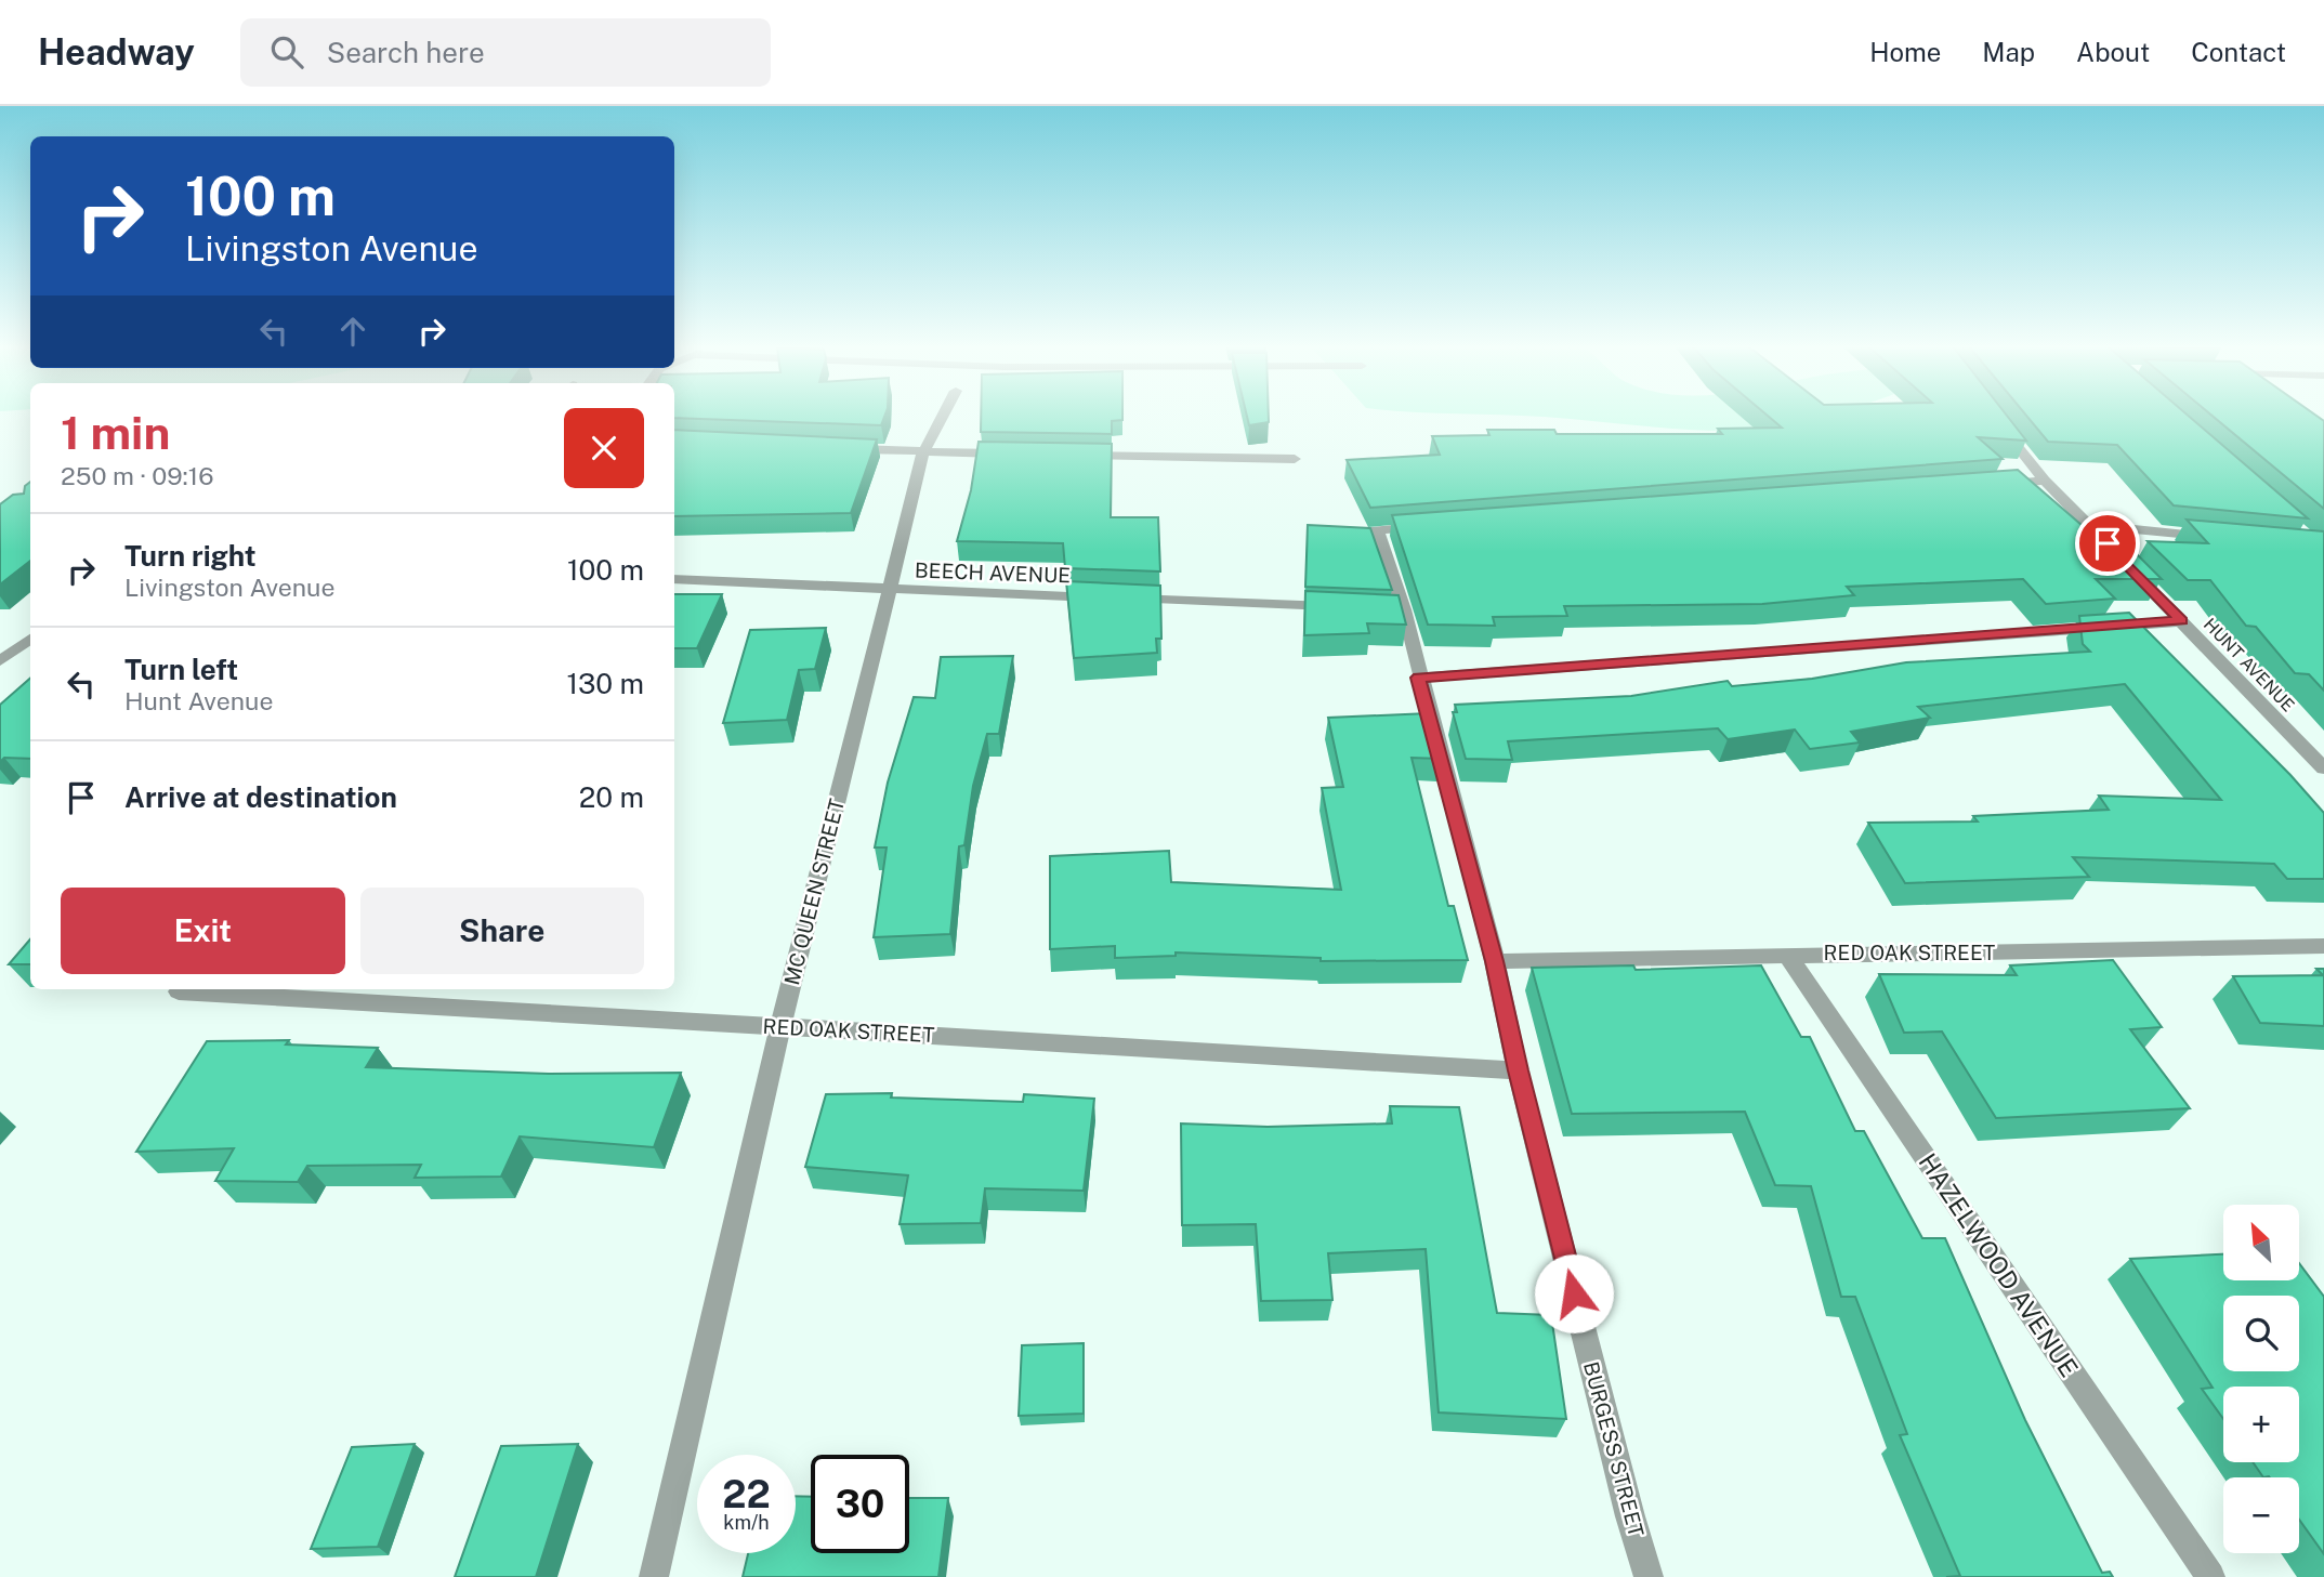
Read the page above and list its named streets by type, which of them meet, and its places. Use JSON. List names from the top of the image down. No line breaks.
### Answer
{"streets":{"street":["BEECH AVENUE","HUNT AVENUE","MC QUEEN STREET","RED OAK STREET","HAZELWOOD AVENUE","BURGESS STREET"]},"crossings":[["BEECH AVENUE","MC QUEEN STREET"],["MC QUEEN STREET","RED OAK STREET"],["RED OAK STREET","HAZELWOOD AVENUE"],["RED OAK STREET","BURGESS STREET"]],"north":"top left","page":{"header":"Headway","search":"Search here","nav":["Home","Map","About","Contact"],"turn":["100 m","Livingston Avenue"],"heading":["1 min","250 m · 09:16"],"list":[{"name":"Turn right","note":"Livingston Avenue","value":"100 m"},{"name":"Turn left","note":"Hunt Avenue","value":"130 m"},{"name":"Arrive at destination","value":"20 m"}],"buttons":["Exit","Share"],"map_buttons":["+","−"],"speed":"22 km/h","limit":"30"}}
